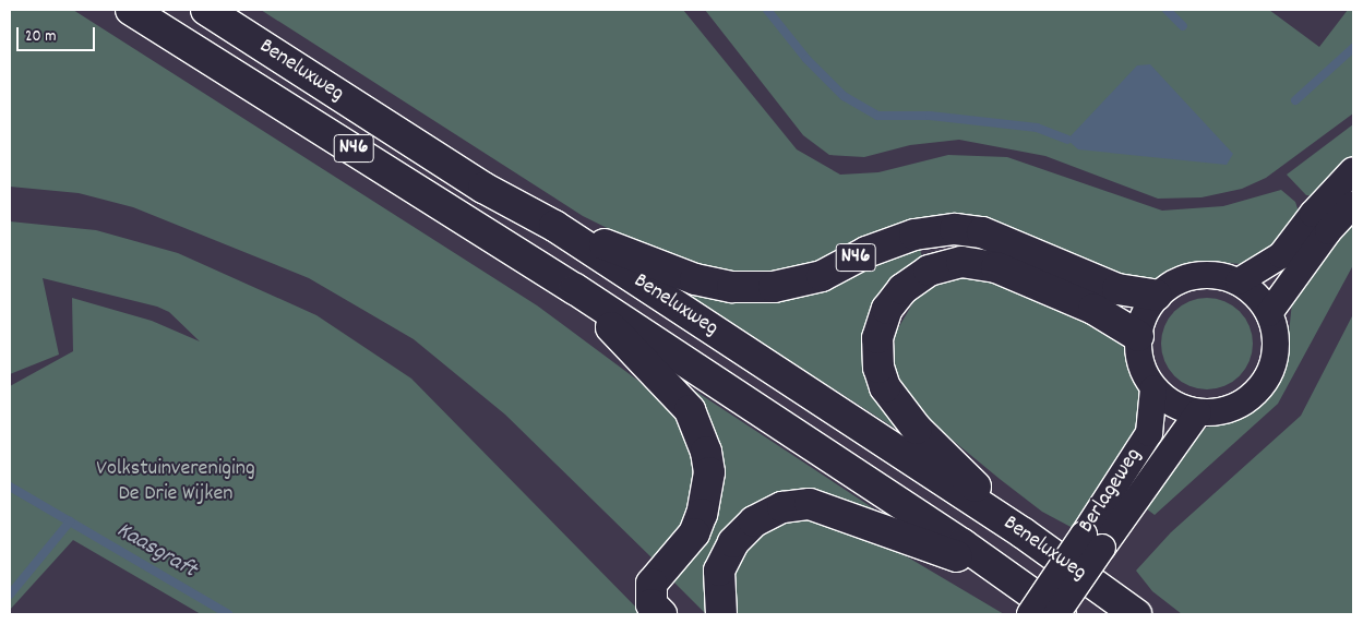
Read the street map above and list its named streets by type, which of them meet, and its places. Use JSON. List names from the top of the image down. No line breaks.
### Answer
{"streets":{"highway":["Beneluxweg","N46"],"street":["Berlageweg"]},"crossings":[["Beneluxweg","N46"],["Beneluxweg","Berlageweg"],["N46","Berlageweg"]],"water":["Kaasgraft"],"parks":["Volkstuinvereniging De Drie Wijken"],"scale_bar":"20 m"}
